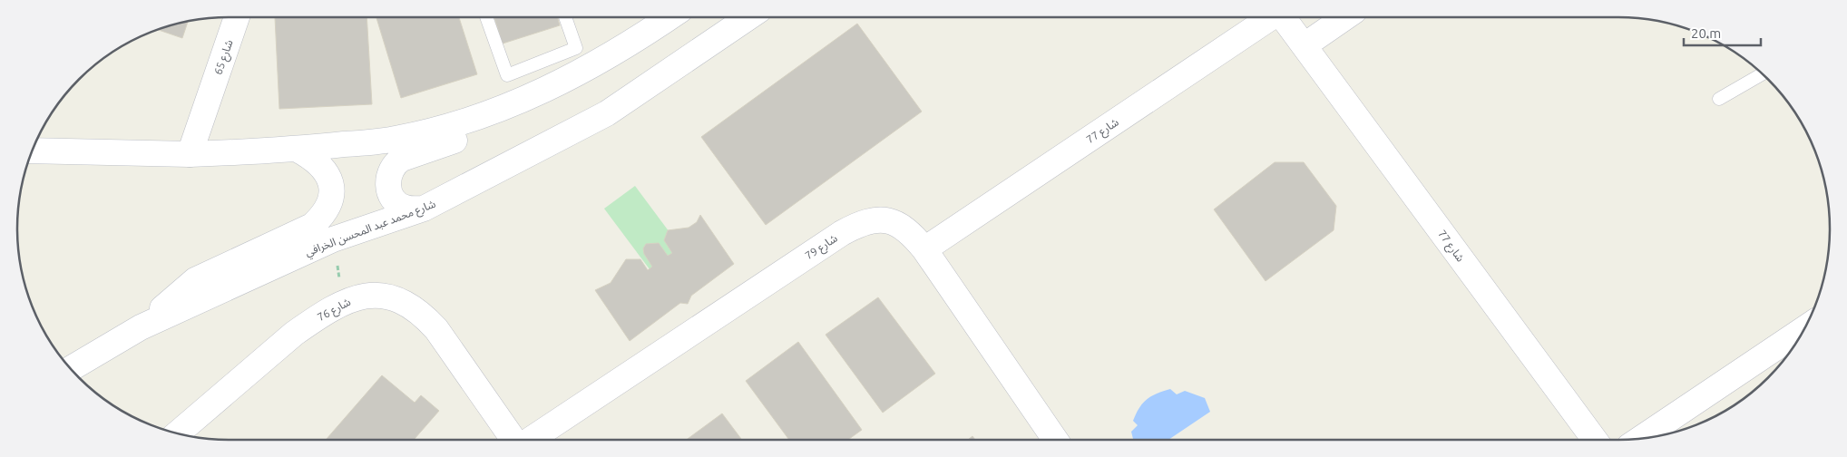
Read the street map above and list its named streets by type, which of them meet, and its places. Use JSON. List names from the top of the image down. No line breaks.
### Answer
{"streets":{"street":["شارع 65","شارع 77","شارع محمد عبد المحسن الخرافي","شارع 79","شارع 76"]},"crossings":[["شارع 77","شارع 79"]],"scale_bar":"20 m"}
